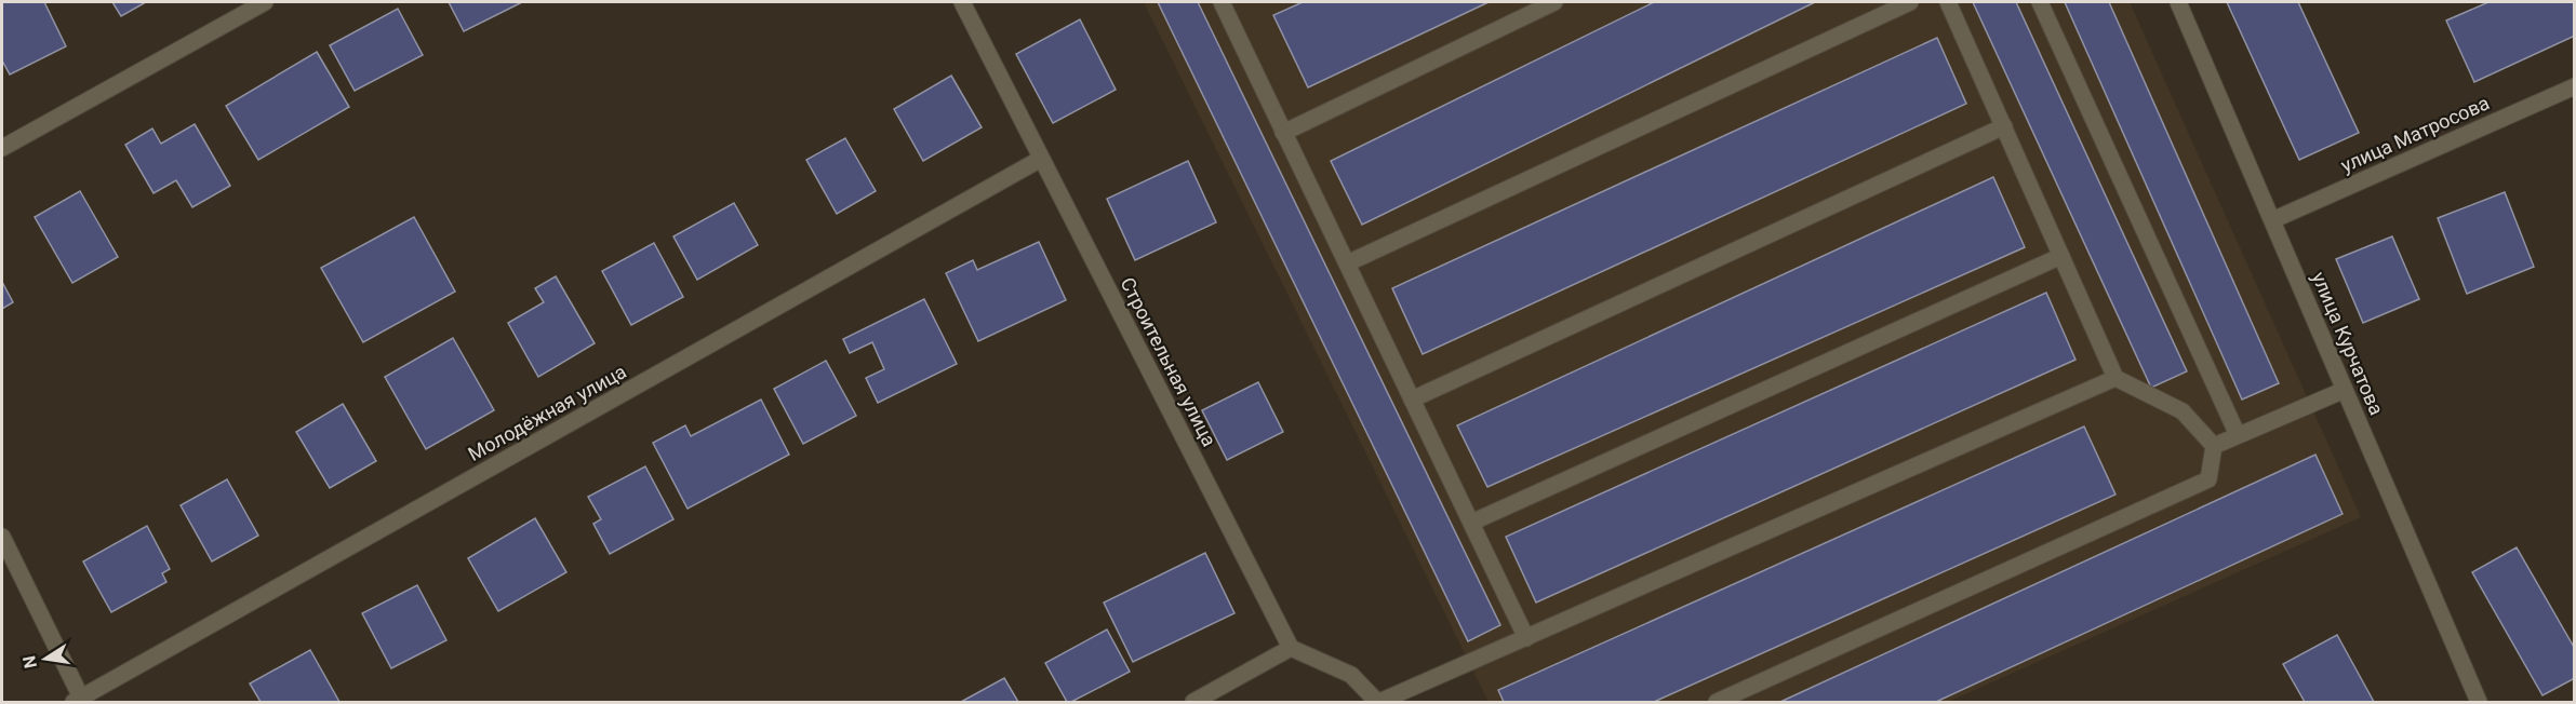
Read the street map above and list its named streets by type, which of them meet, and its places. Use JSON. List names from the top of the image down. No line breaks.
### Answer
{"streets":{"street":["улица Матросова","улица Курчатова","Строительная улица","Молодёжная улица"]},"crossings":[["улица Матросова","улица Курчатова"],["Строительная улица","Молодёжная улица"]],"north":"left"}
